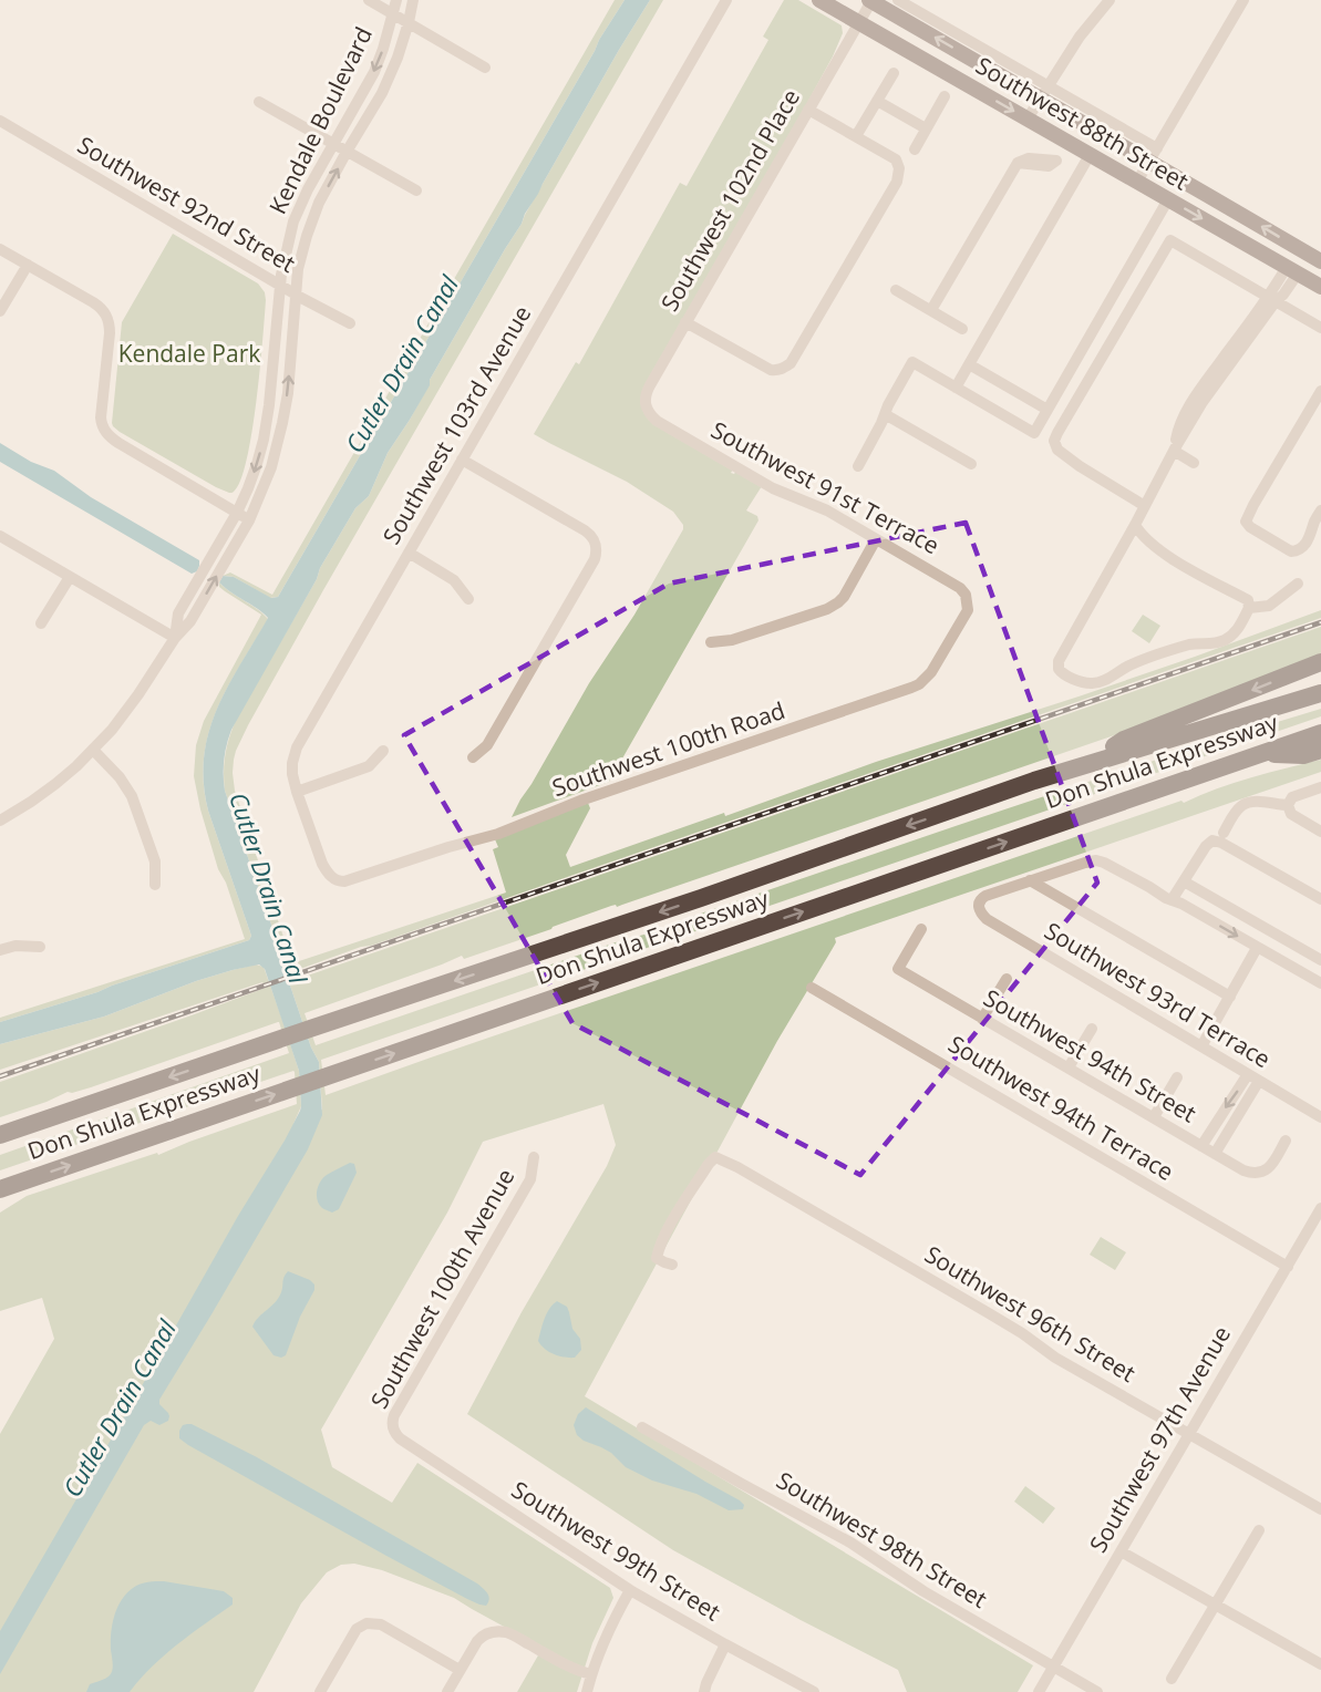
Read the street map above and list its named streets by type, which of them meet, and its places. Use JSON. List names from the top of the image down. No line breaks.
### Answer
{"streets":{"highway":["Don Shula Expressway"],"main road":["Southwest 88th Street"],"street":["Kendale Boulevard","Southwest 102nd Place","Southwest 92nd Street","Southwest 103rd Avenue","Southwest 91st Terrace","Southwest 100th Road","Southwest 93rd Terrace","Southwest 94th Street","Southwest 94th Terrace","Southwest 100th Avenue","Southwest 96th Street","Southwest 97th Avenue","Southwest 98th Street","Southwest 99th Street"]},"crossings":[["Kendale Boulevard","Southwest 92nd Street"],["Southwest 88th Street","Southwest 102nd Place"],["Southwest 102nd Place","Southwest 91st Terrace"],["Southwest 103rd Avenue","Southwest 100th Road"],["Southwest 91st Terrace","Southwest 100th Road"],["Southwest 94th Terrace","Southwest 97th Avenue"],["Southwest 100th Avenue","Southwest 99th Street"],["Southwest 96th Street","Southwest 97th Avenue"],["Southwest 97th Avenue","Southwest 98th Street"]],"water":["Cutler Drain Canal"],"parks":["Kendale Park"]}
